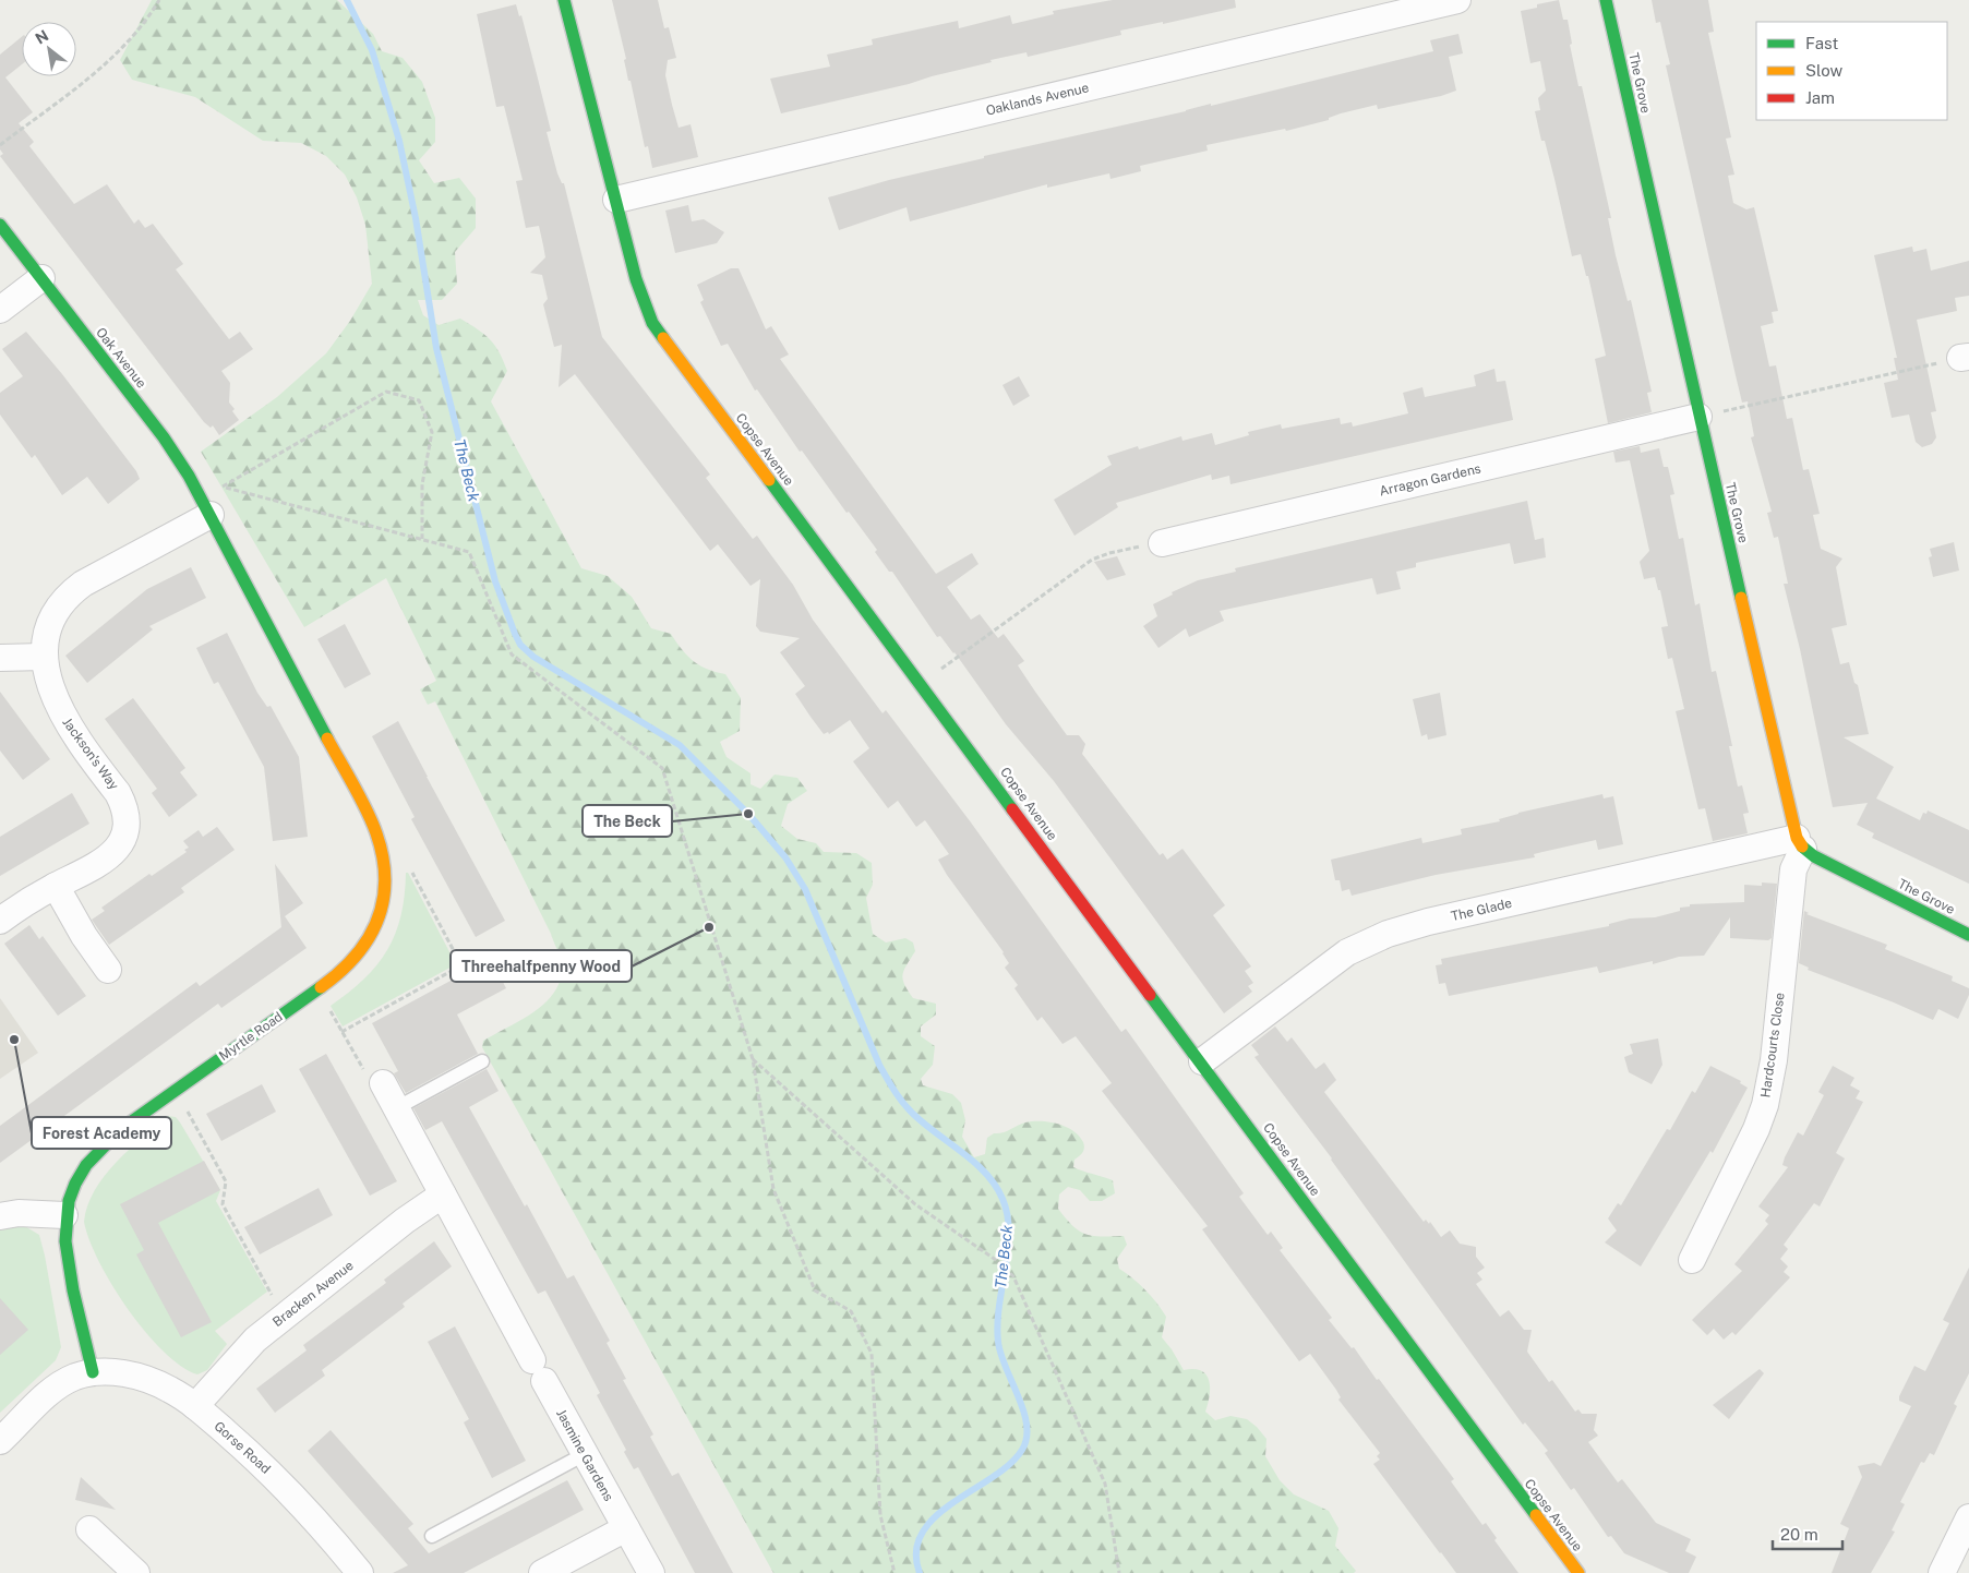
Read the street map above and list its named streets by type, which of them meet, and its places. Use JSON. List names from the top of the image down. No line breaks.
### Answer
{"streets":{"street":["The Grove","Oaklands Avenue","Oak Avenue","Copse Avenue","Arragon Gardens","Jackson's Way","The Glade","Myrtle Road","Hardcourts Close","Bracken Avenue","Gorse Road","Jasmine Gardens"]},"crossings":[["The Grove","Arragon Gardens"],["The Grove","The Glade"],["The Grove","Hardcourts Close"],["Oaklands Avenue","Copse Avenue"],["Oak Avenue","Jackson's Way"],["Oak Avenue","Myrtle Road"],["Copse Avenue","The Glade"],["The Glade","Hardcourts Close"],["Myrtle Road","Gorse Road"],["Bracken Avenue","Gorse Road"],["Bracken Avenue","Jasmine Gardens"]],"water":["The Beck"],"places":["The Beck","Threehalfpenny Wood","Forest Academy"],"legend":["Fast","Slow","Jam"],"scale_bar":"20 m","north":"top left"}
